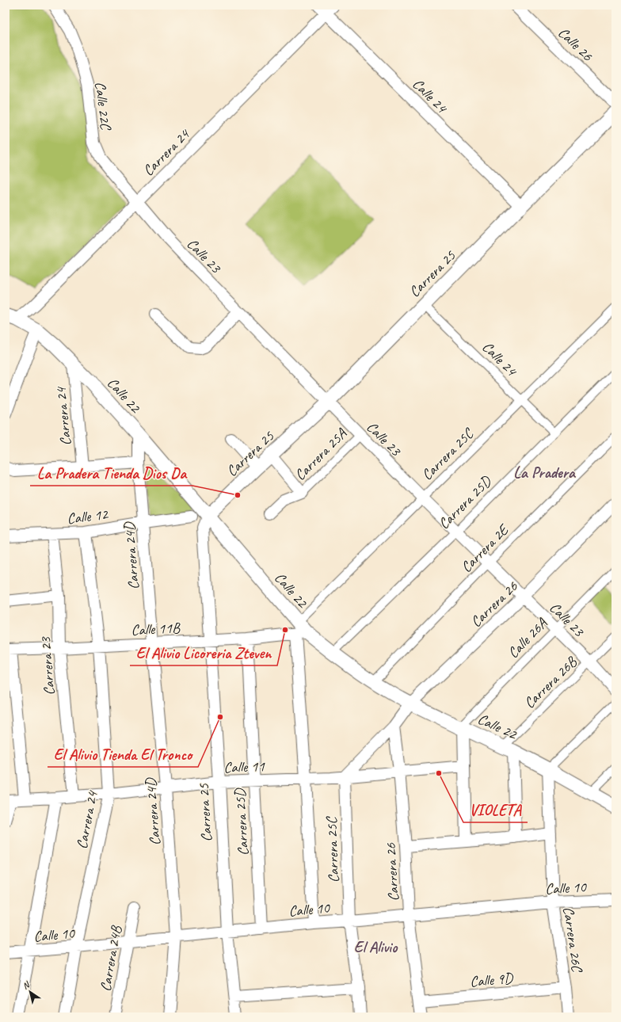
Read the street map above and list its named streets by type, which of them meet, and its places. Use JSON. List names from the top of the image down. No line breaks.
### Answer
{"streets":{"street":["Calle 26","Calle 24","Calle 22C","Carrera 24","Calle 23","Carrera 25","Calle 22","Carrera 25A","Carrera 25C","Carrera 25D","Calle 12","Carrera 2E","Carrera 24D","Carrera 26","Calle 11B","Calle 26A","Carrera 23","Carrera 26B","Calle 11","Calle 10","Carrera 26C","Carrera 24B","Calle 9D"]},"crossings":[["Calle 24","Carrera 24"],["Calle 24","Carrera 25"],["Calle 24","Carrera 25C"],["Calle 24","Carrera 25D"],["Calle 22C","Carrera 24"],["Calle 22C","Calle 23"],["Carrera 24","Calle 23"],["Carrera 24","Calle 22"],["Carrera 24","Calle 12"],["Carrera 24","Calle 11B"],["Carrera 24","Calle 11"],["Carrera 24","Calle 10"],["Calle 23","Carrera 25"],["Calle 23","Carrera 25A"],["Calle 23","Carrera 25C"],["Calle 23","Carrera 25D"],["Calle 23","Carrera 2E"],["Calle 23","Carrera 26"],["Calle 23","Calle 26A"],["Calle 23","Carrera 26B"],["Carrera 25","Calle 22"],["Carrera 25","Calle 11B"],["Carrera 25","Calle 11"],["Carrera 25","Calle 10"],["Calle 22","Carrera 25C"],["Calle 22","Carrera 25D"],["Calle 22","Carrera 2E"],["Calle 22","Carrera 24D"],["Calle 22","Carrera 26"],["Calle 22","Calle 11B"],["Calle 22","Calle 26A"],["Calle 22","Carrera 26B"],["Calle 22","Carrera 26C"],["Carrera 25C","Carrera 26"],["Carrera 25C","Calle 11B"],["Carrera 25C","Calle 11"],["Carrera 25C","Calle 10"],["Carrera 25D","Calle 11B"],["Carrera 25D","Calle 11"],["Carrera 25D","Calle 10"],["Calle 12","Carrera 24D"],["Calle 12","Carrera 23"],["Carrera 24D","Calle 11B"],["Carrera 24D","Calle 11"],["Carrera 24D","Calle 10"],["Carrera 26","Calle 11"],["Carrera 26","Calle 10"],["Carrera 26","Calle 9D"],["Calle 11B","Carrera 23"],["Carrera 23","Calle 11"],["Calle 10","Carrera 26C"],["Calle 10","Carrera 24B"],["Carrera 26C","Calle 9D"]],"districts":["La Pradera","El Alivio"],"places":["La Pradera Tienda Dios Da","El Alivio Licoreria Zteven","El Alivio Tienda El Tronco","VIOLETA"],"north":"top left"}
